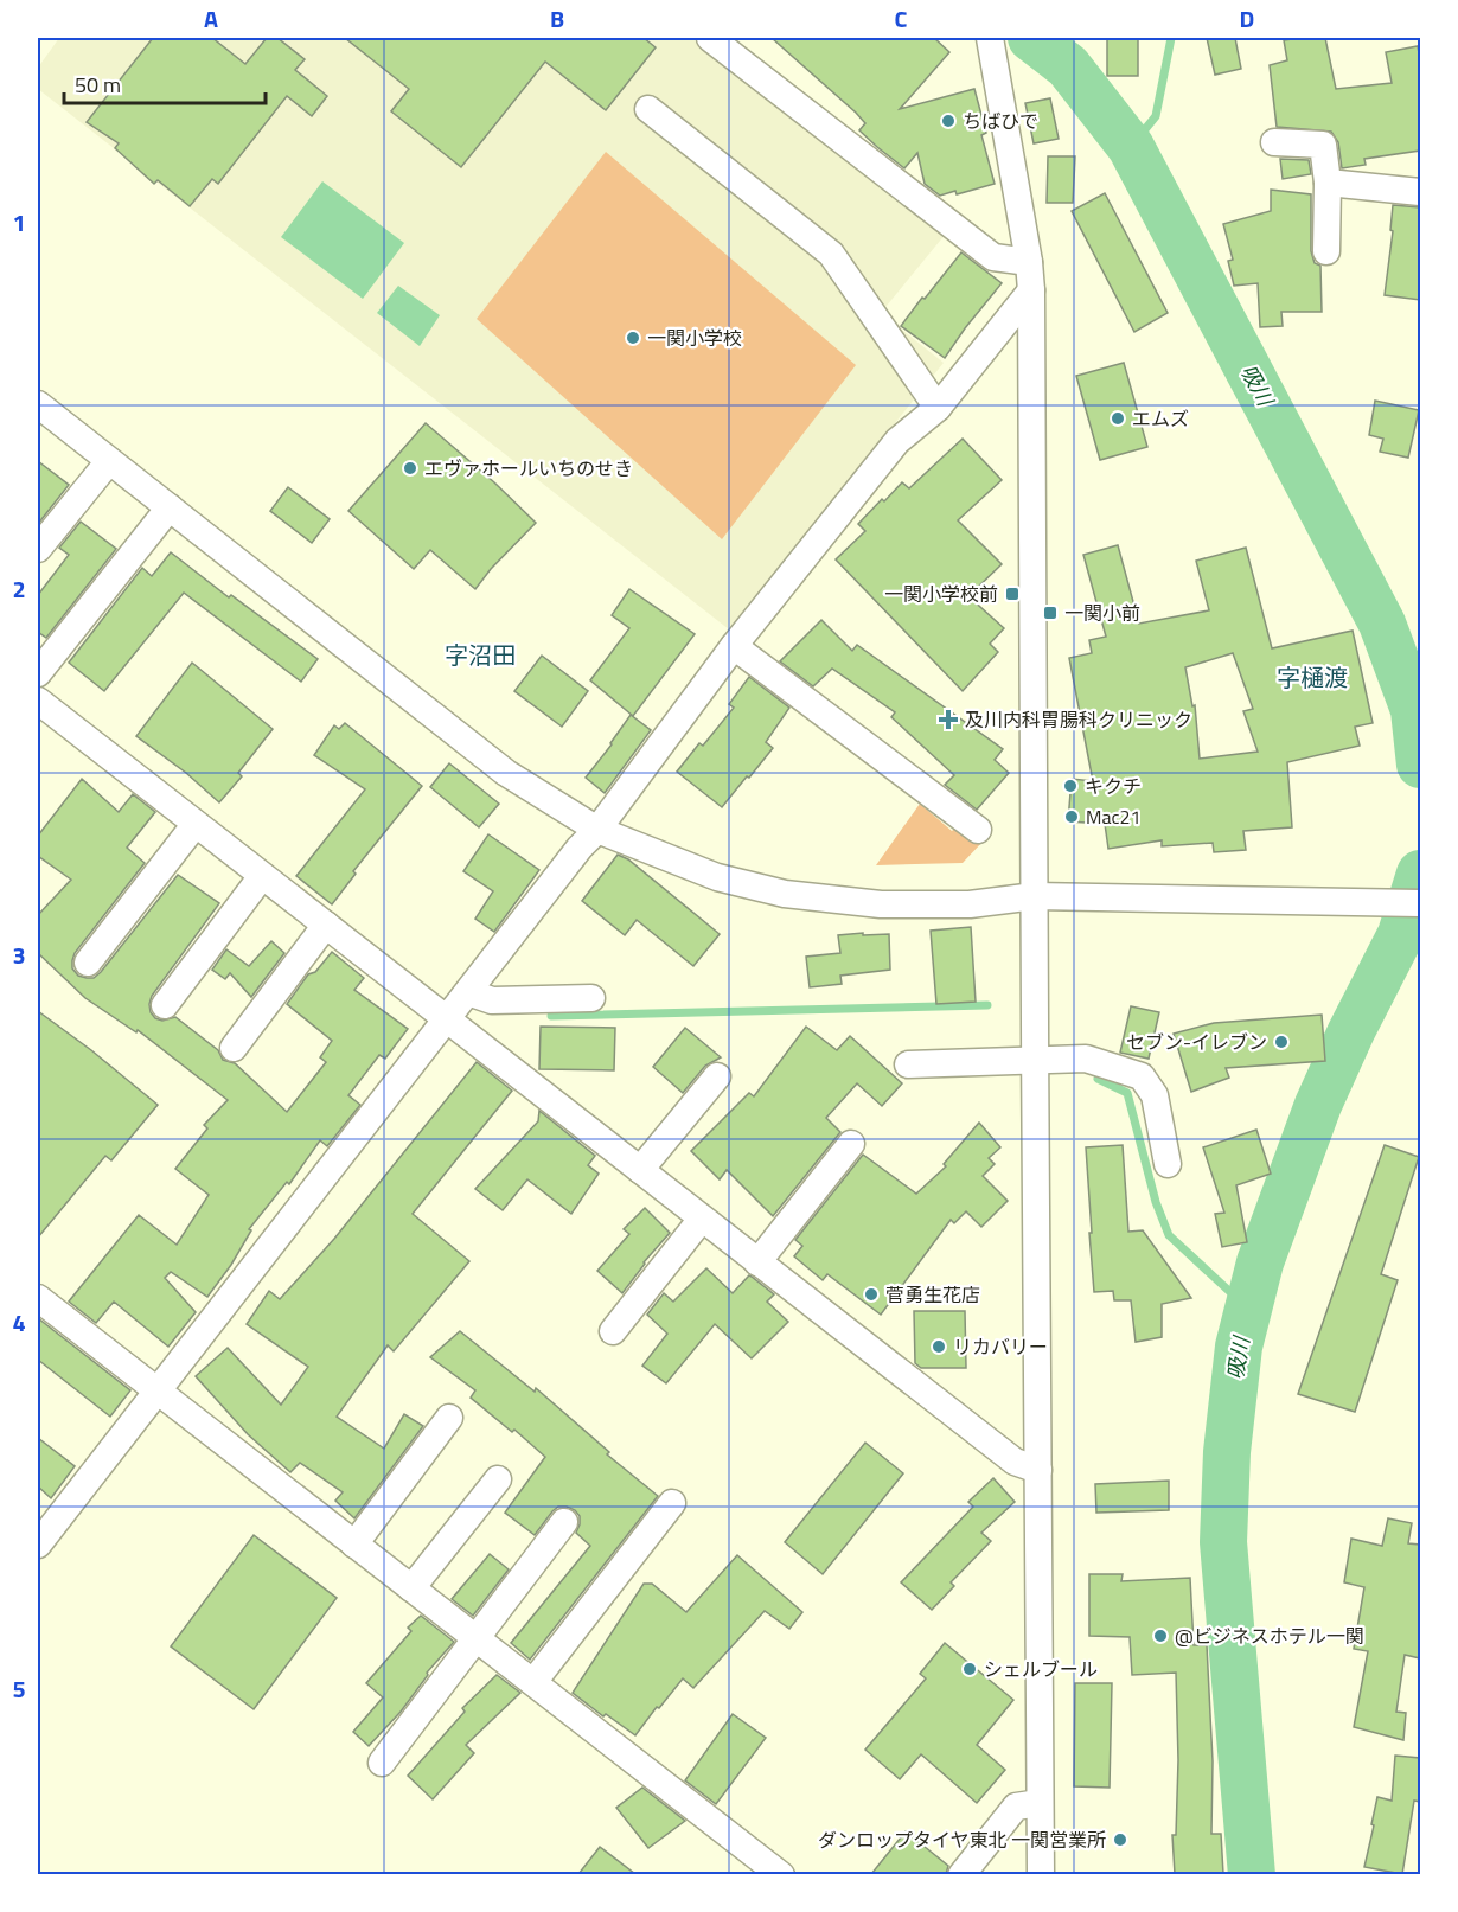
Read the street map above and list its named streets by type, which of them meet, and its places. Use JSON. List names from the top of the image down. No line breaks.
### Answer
{"districts":["字沼田","字樋渡"],"water":["吸川"],"places":{"other":["ちばひで","一関小学校","エムズ","エヴァホールいちのせき","キクチ","Mac21","セブン-イレブン","菅勇生花店","リカバリー","@ビジネスホテル一関","シェルブール","ダンロップタイヤ東北 一関営業所"],"transit":["一関小学校前","一関小前"],"health":["及川内科胃腸科クリニック"]},"scale_bar":"50 m","grid":{"columns":["A","B","C","D"],"rows":["1","2","3","4","5"]}}
